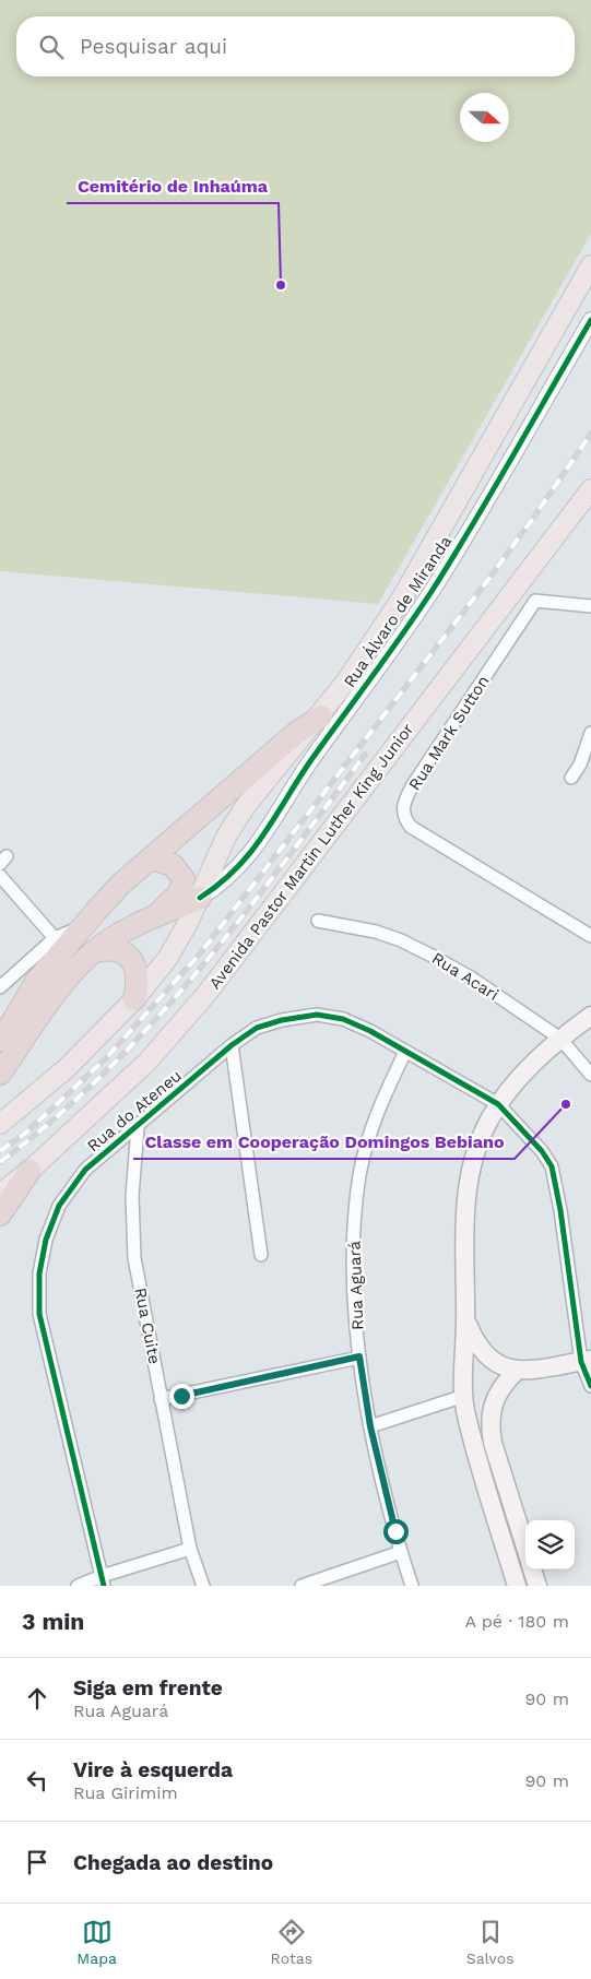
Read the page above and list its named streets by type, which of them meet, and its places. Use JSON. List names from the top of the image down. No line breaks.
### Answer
{"streets":{"main road":["Avenida Pastor Martin Luther King Junior"],"street":["Rua Álvaro de Miranda","Rua Mark Sutton","Rua Acari","Rua do Ateneu","Rua Aguará","Rua Cuite"]},"crossings":[["Rua do Ateneu","Rua Aguará"],["Rua do Ateneu","Rua Cuite"]],"places":["Cemitério de Inhaúma","Classe em Cooperação Domingos Bebiano"],"north":"right","page":{"search":"Pesquisar aqui","heading":["3 min","A pé · 180 m"],"list":[["Siga em frente","Rua Aguará","90 m"],["Vire à esquerda","Rua Girimim","90 m"],"Chegada ao destino"],"nav":["Mapa","Rotas","Salvos"]}}
